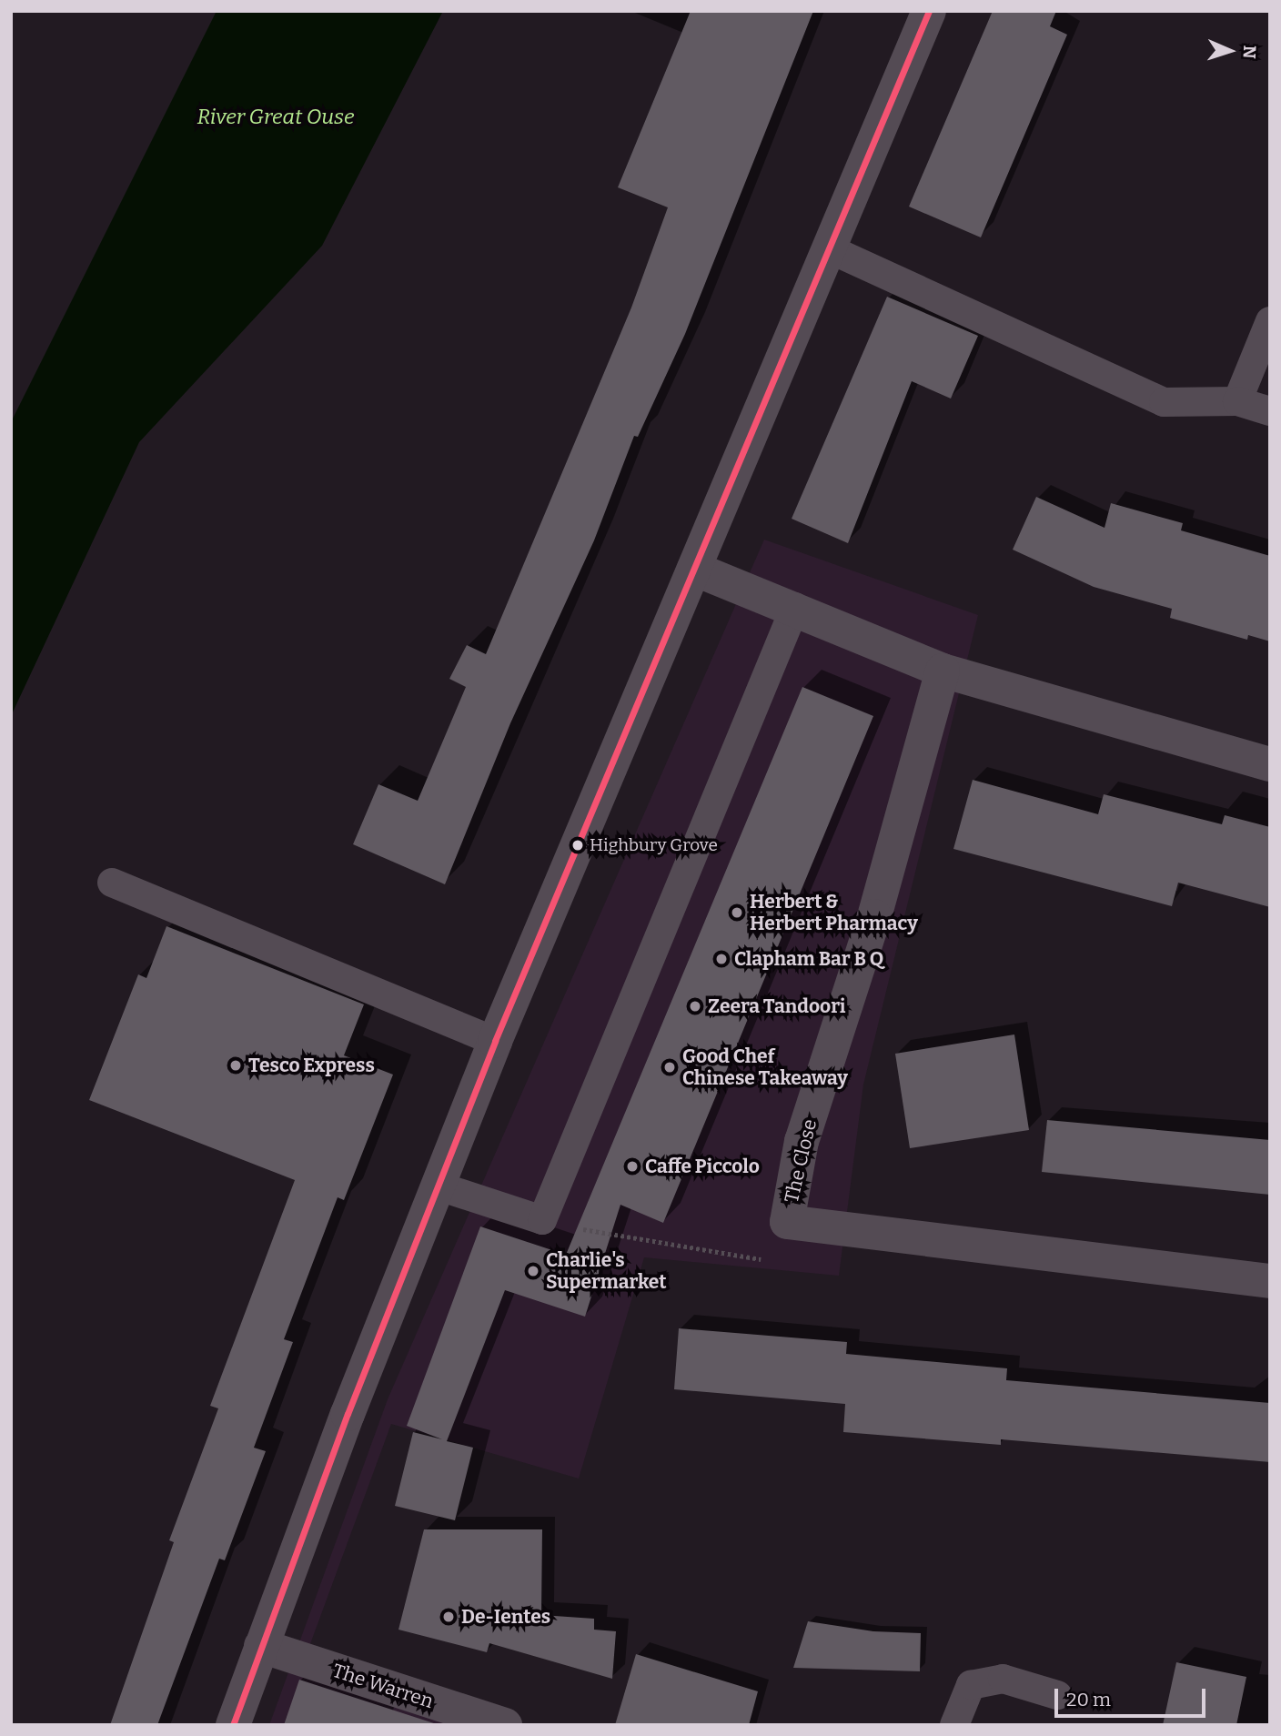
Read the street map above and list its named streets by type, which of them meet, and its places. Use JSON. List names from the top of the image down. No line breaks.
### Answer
{"streets":{"street":["The Close","The Warren"]},"water":["River Great Ouse"],"places":["Highbury Grove","Herbert & Herbert Pharmacy","Clapham Bar B Q","Zeera Tandoori","Tesco Express","Good Chef Chinese Takeaway","Caffe Piccolo","Charlie's Supermarket","De-Ientes"],"scale_bar":"20 m","north":"right"}
